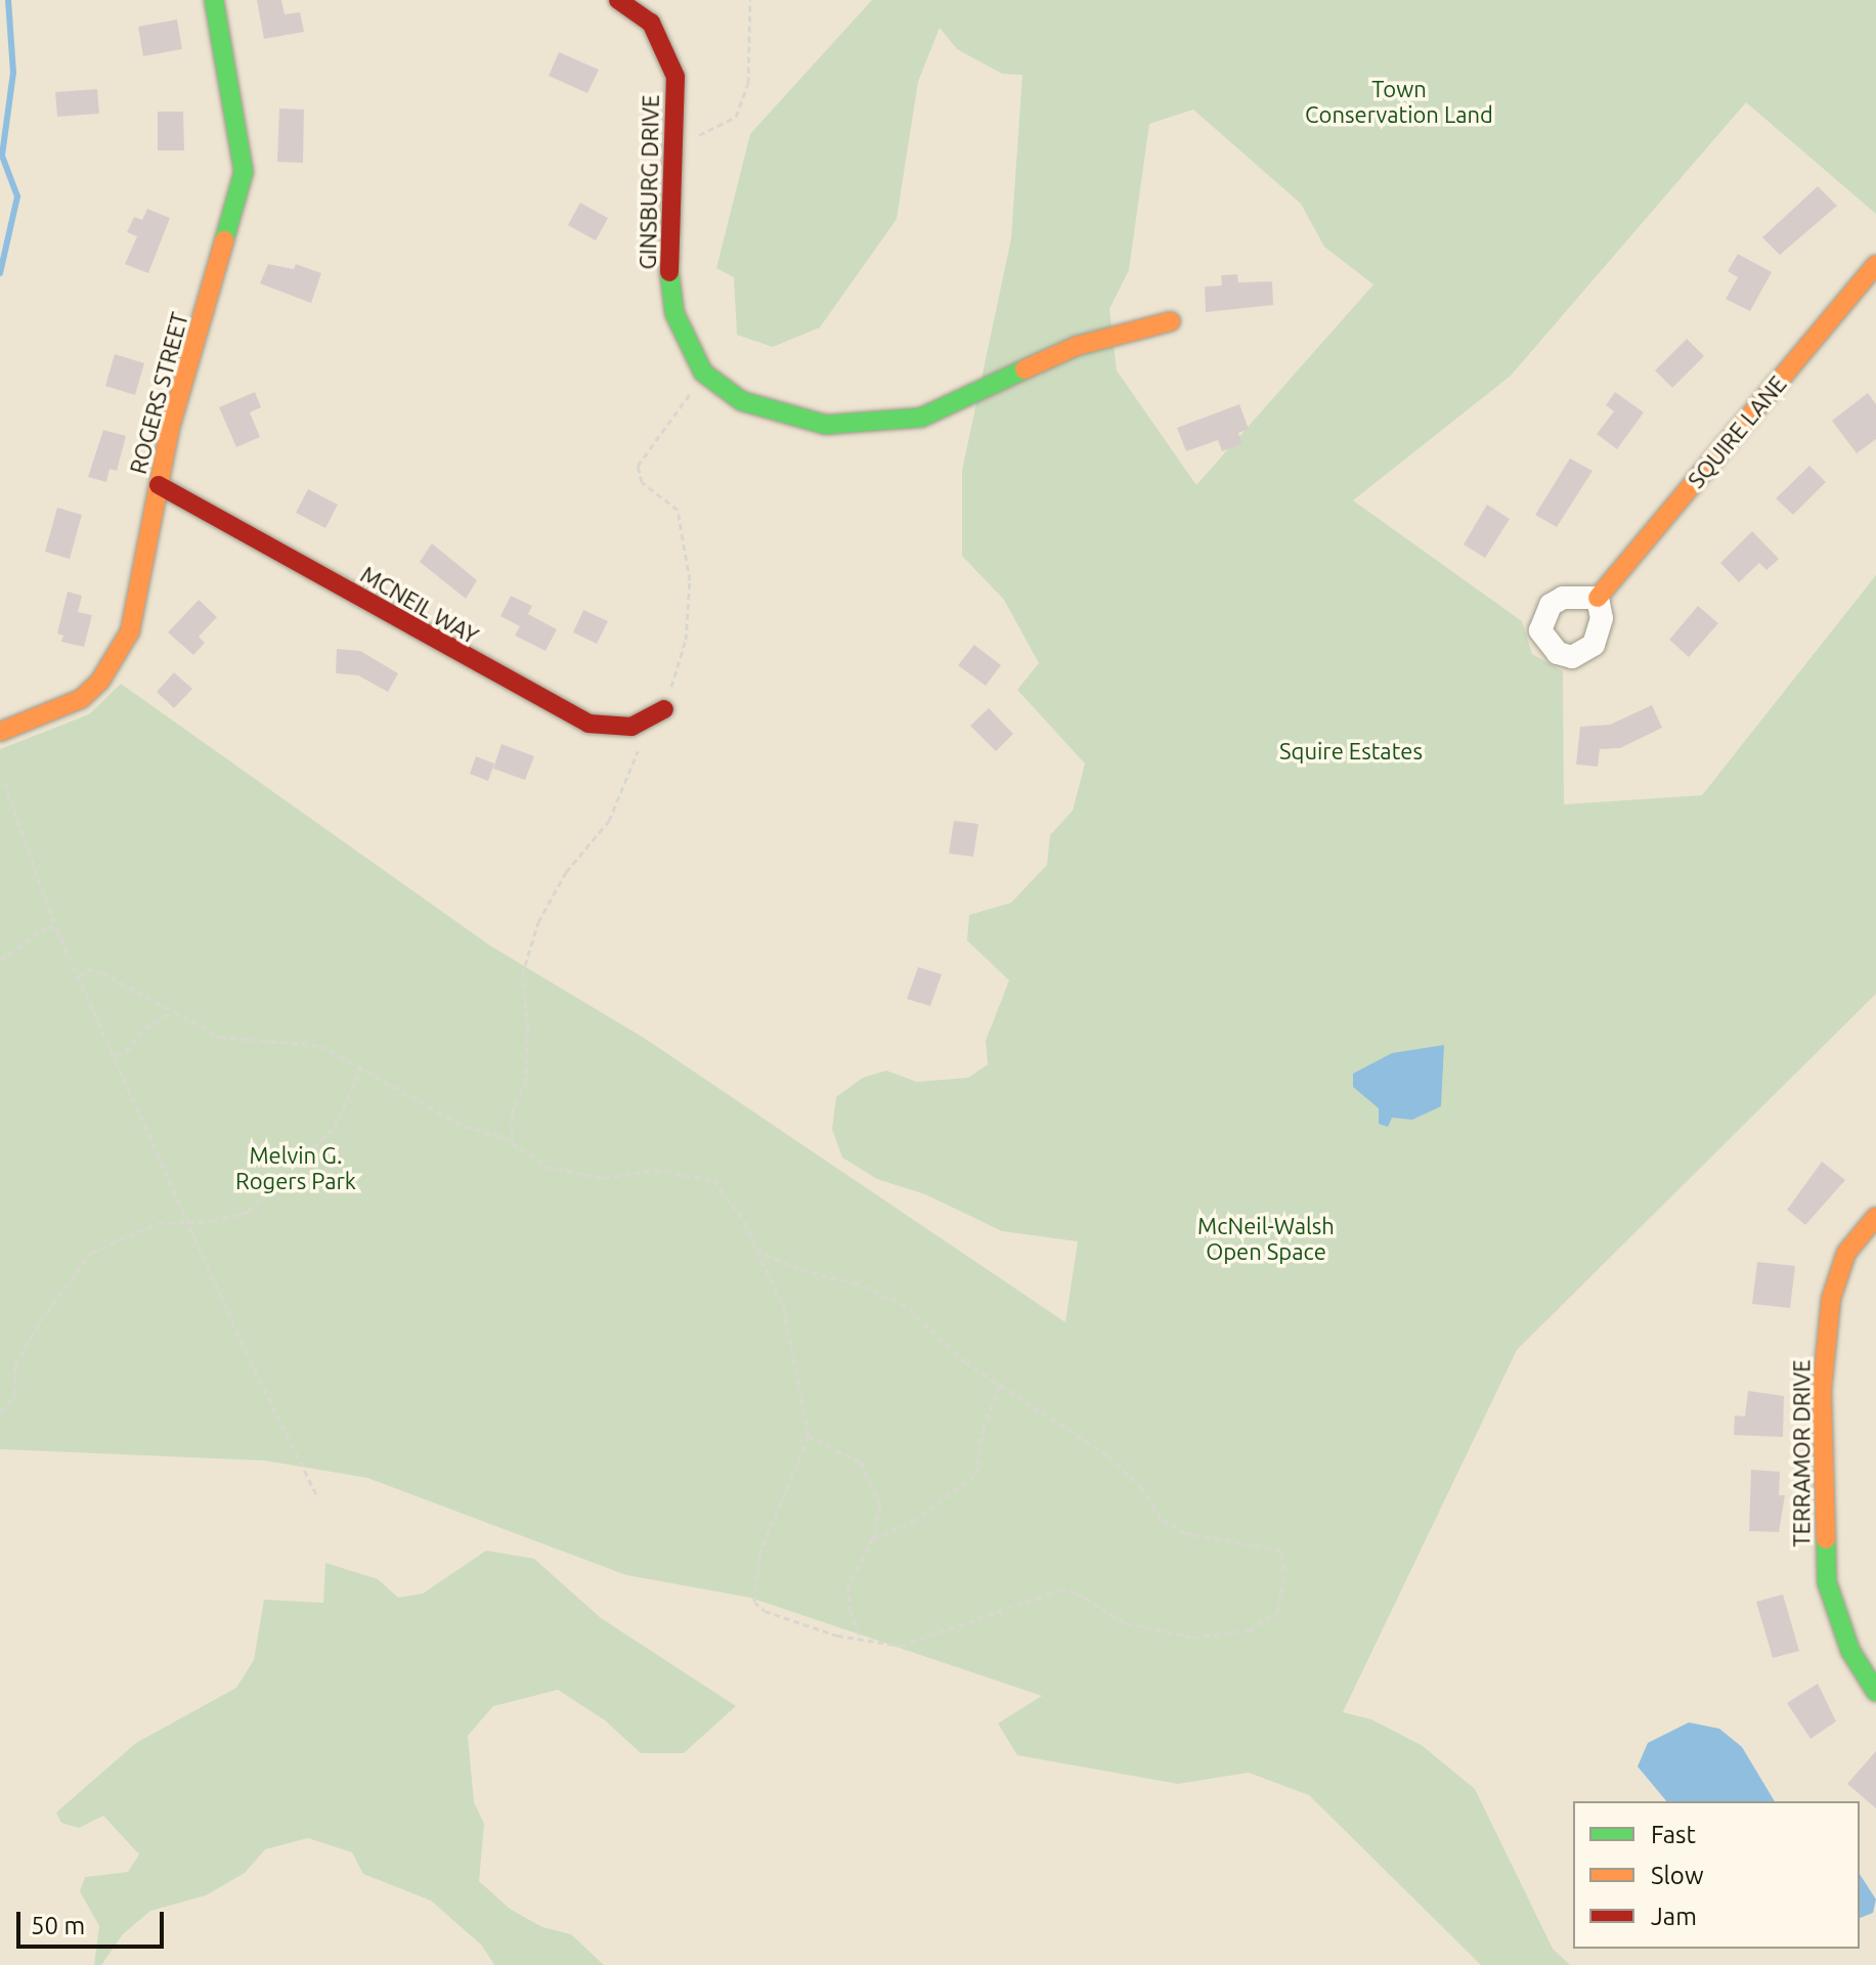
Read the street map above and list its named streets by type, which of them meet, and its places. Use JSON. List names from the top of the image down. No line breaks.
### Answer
{"streets":{"street":["GINSBURG DRIVE","ROGERS STREET","SQUIRE LANE","MCNEIL WAY","TERRAMOR DRIVE"]},"crossings":[["ROGERS STREET","MCNEIL WAY"]],"parks":["Town Conservation Land","Squire Estates","Melvin G. Rogers Park","McNeil-Walsh Open Space"],"legend":["Fast","Slow","Jam"],"scale_bar":"50 m"}
